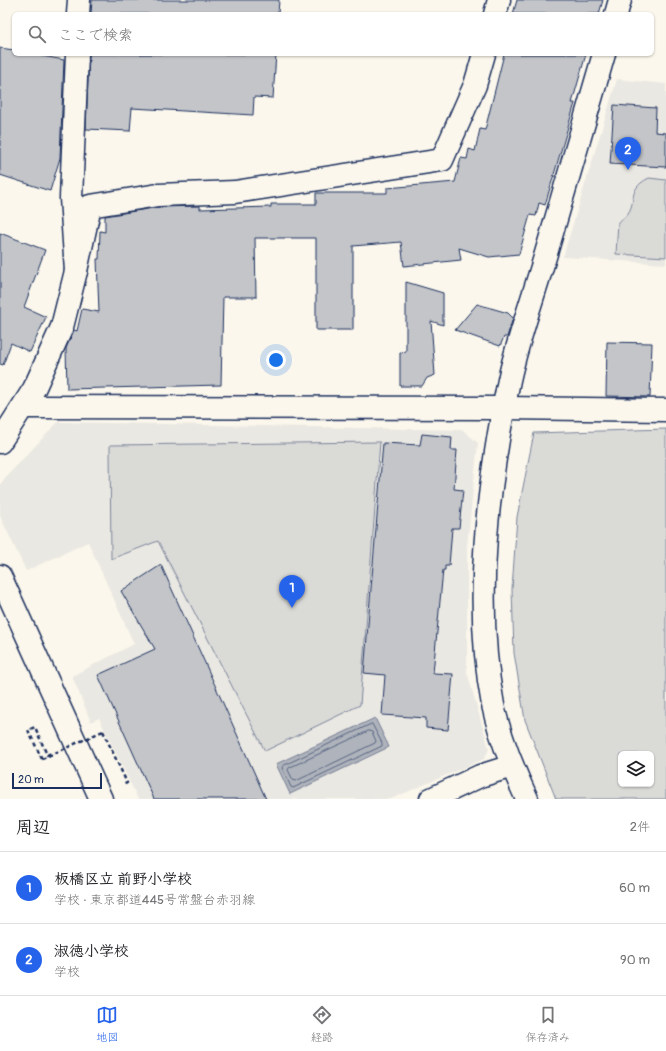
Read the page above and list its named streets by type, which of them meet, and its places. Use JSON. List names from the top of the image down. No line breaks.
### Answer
{"scale_bar":"20 m","page":{"search":"ここで検索","pins":["2","1"],"scale":"20 m","heading":["周辺","2件"],"list":[{"mark":"1","name":"板橋区立 前野小学校","note":"学校 · 東京都道445号常盤台赤羽線","value":"60 m"},{"mark":"2","name":"淑徳小学校","note":"学校","value":"90 m"}],"nav":["地図","経路","保存済み"]}}
